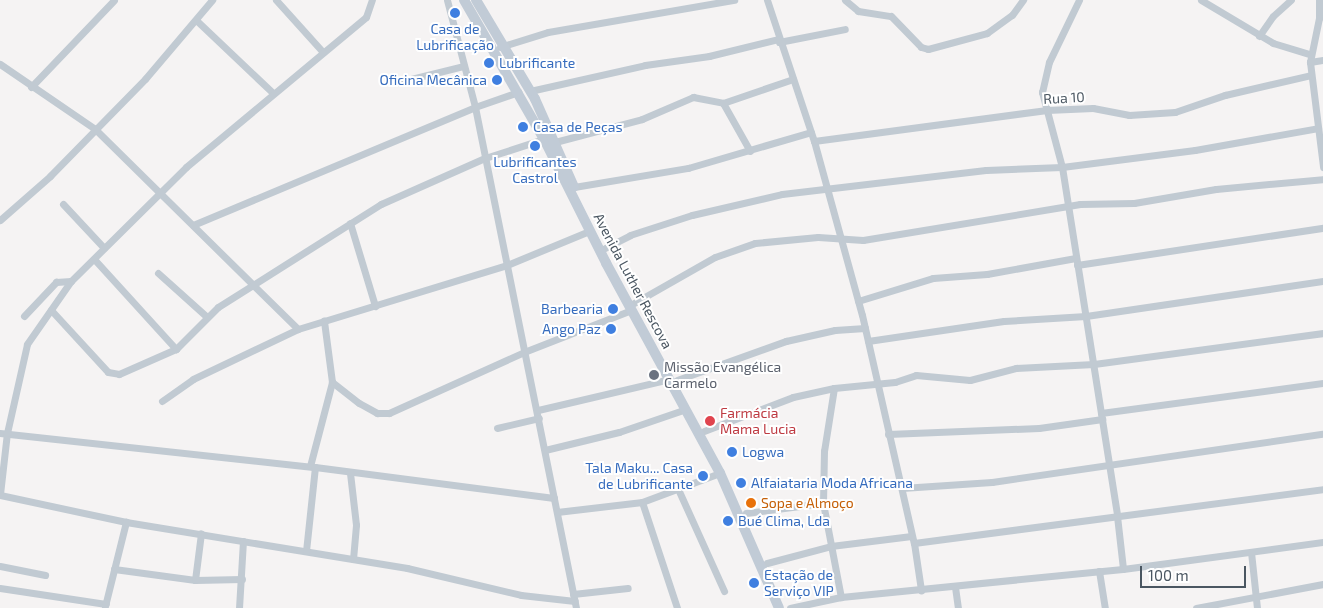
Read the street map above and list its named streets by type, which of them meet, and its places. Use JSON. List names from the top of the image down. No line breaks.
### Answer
{"streets":{"main road":["Avenida Luther Rescova"],"street":["Rua 10"]},"places":["Casa de Lubrificação","Lubrificante","Oficina Mecânica","Casa de Peças","Lubrificantes Castrol","Barbearia","Ango Paz","Missão Evangélica Carmelo","Farmácia Mama Lucia","Logwa","Tala Maku... Casa de Lubrificante","Alfaiataria Moda Africana","Sopa e Almoço","Bué Clima, Lda","Estação de Serviço VIP"],"scale_bar":"100 m"}
